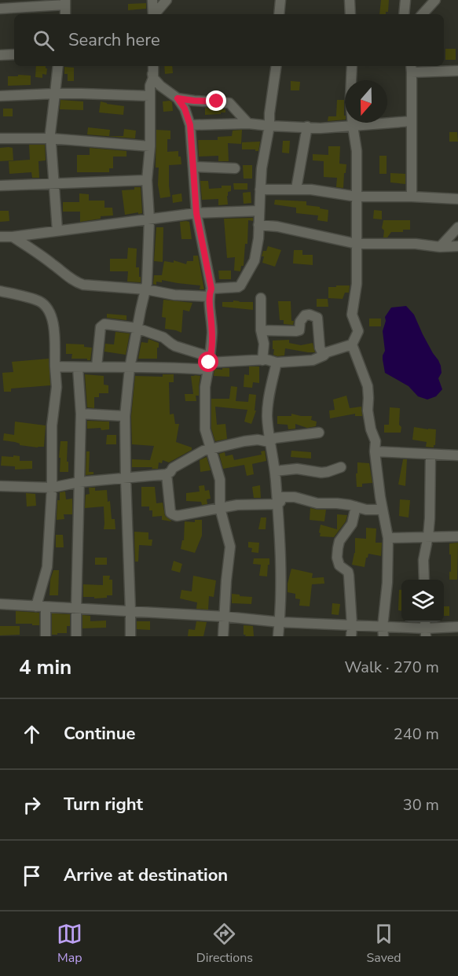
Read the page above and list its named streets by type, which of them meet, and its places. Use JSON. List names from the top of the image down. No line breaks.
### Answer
{"north":"bottom","page":{"search":"Search here","heading":["4 min","Walk · 270 m"],"list":[["Continue","240 m"],["Turn right","30 m"],"Arrive at destination"],"nav":["Map","Directions","Saved"]}}
